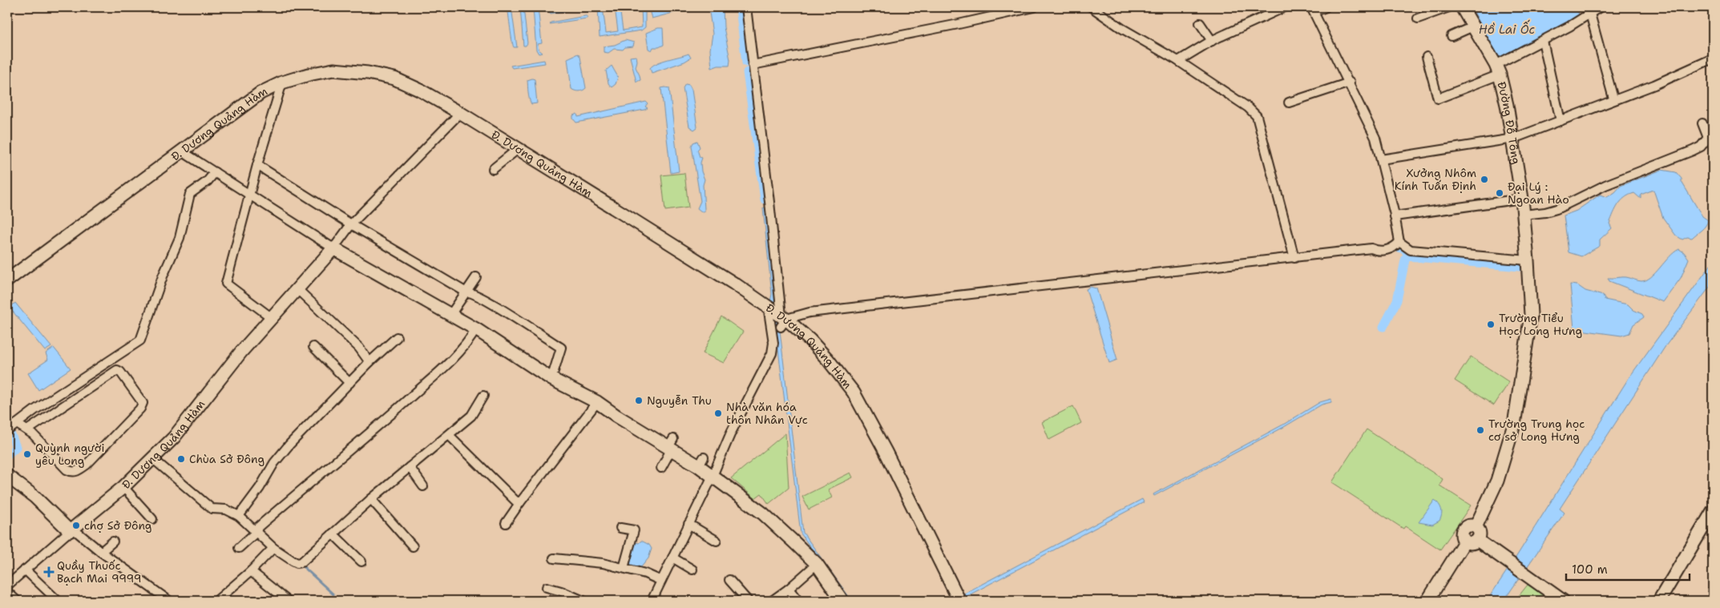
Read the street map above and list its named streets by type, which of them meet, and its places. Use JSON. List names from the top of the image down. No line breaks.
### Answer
{"streets":{"main road":["Đường Đỗ Tông","Đ. Dương Quảng Hàm"]},"water":["Hồ Lai Ốc"],"places":{"other":["Xưởng Nhôm Kính Tuấn Định","Đại Lý : Ngoan Hào","Trường Tiểu Học Long Hưng","Nguyễn Thu","Nhà văn hóa thôn Nhân Vực","Trường Trung học cơ sở Long Hưng","Quỳnh người yêu Long","Chùa Sở Đông","chợ Sở Đông"],"health":["Quầy Thuốc Bạch Mai 9999"]},"scale_bar":"100 m"}
